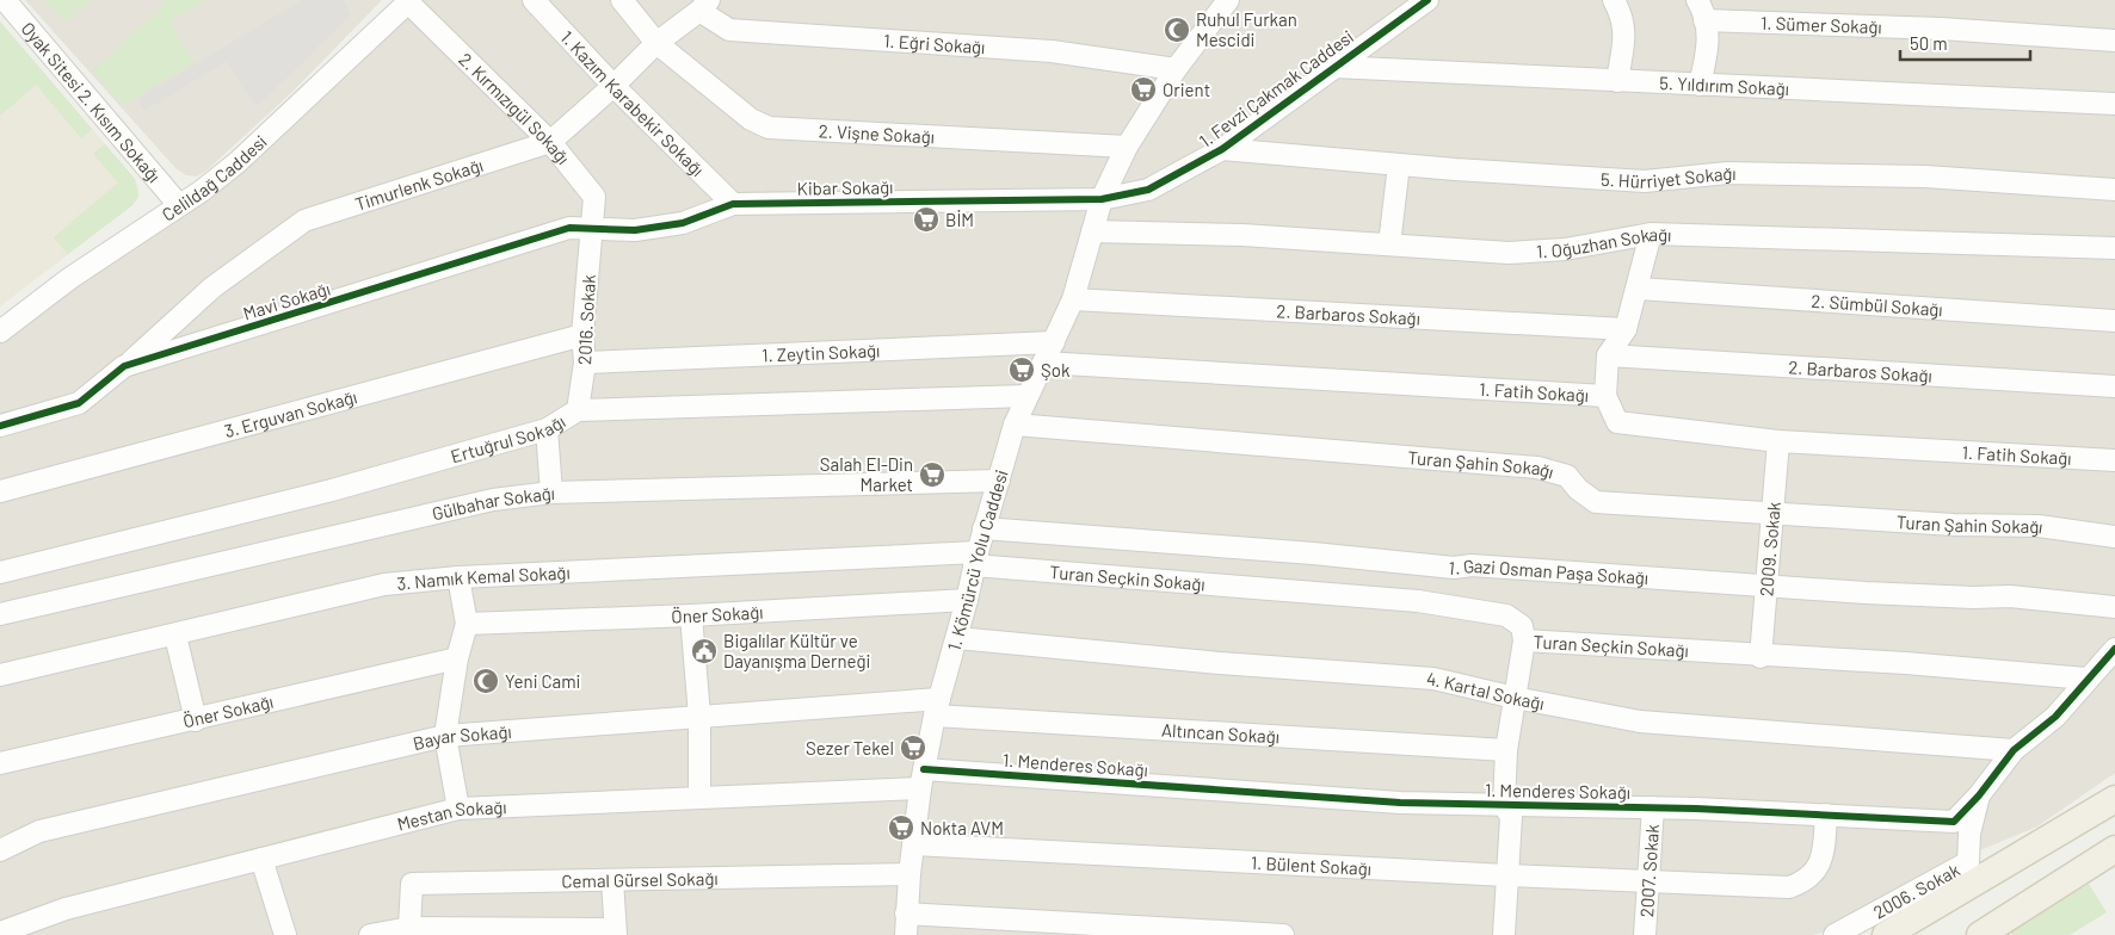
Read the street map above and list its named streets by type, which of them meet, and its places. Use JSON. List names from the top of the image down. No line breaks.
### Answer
{"streets":{"street":["1. Sümer Sokağı","1. Eğri Sokağı","5. Yıldırım Sokağı","1. Fevzi Çakmak Caddesi","Oyak Sitesi 2. Kısım Sokağı","1. Kazım Karabekir Sokağı","2. Kırmızıgül Sokağı","2. Vişne Sokağı","Celildağ Caddesi","5. Hürriyet Sokağı","Timurlenk Sokağı","Kibar Sokağı","1. Oğuzhan Sokağı","Mavi Sokağı","2. Sümbül Sokağı","2. Barbaros Sokağı","2016. Sokak","1. Zeytin Sokağı","1. Fatih Sokağı","3. Erguvan Sokağı","Ertuğrul Sokağı","Turan Şahin Sokağı","Gülbahar Sokağı","2009. Sokak","1. Kömürcü Yolu Caddesi","1. Gazi Osman Paşa Sokağı","Turan Seçkin Sokağı","3. Namık Kemal Sokağı","Öner Sokağı","4. Kartal Sokağı","Altıncan Sokağı","Bayar Sokağı","1. Menderes Sokağı","Mestan Sokağı","1. Bülent Sokağı","2007. Sokak","Cemal Gürsel Sokağı","2006. Sokak"]},"crossings":[["1. Eğri Sokağı","Timurlenk Sokağı"],["1. Eğri Sokağı","1. Kömürcü Yolu Caddesi"],["5. Yıldırım Sokağı","1. Fevzi Çakmak Caddesi"],["1. Fevzi Çakmak Caddesi","5. Hürriyet Sokağı"],["1. Fevzi Çakmak Caddesi","Kibar Sokağı"],["1. Fevzi Çakmak Caddesi","1. Kömürcü Yolu Caddesi"],["Oyak Sitesi 2. Kısım Sokağı","Celildağ Caddesi"],["1. Kazım Karabekir Sokağı","Timurlenk Sokağı"],["1. Kazım Karabekir Sokağı","Kibar Sokağı"],["2. Kırmızıgül Sokağı","Celildağ Caddesi"],["2. Kırmızıgül Sokağı","Timurlenk Sokağı"],["2. Kırmızıgül Sokağı","Kibar Sokağı"],["2. Kırmızıgül Sokağı","Mavi Sokağı"],["2. Kırmızıgül Sokağı","2016. Sokak"],["2. Vişne Sokağı","Timurlenk Sokağı"],["2. Vişne Sokağı","1. Kömürcü Yolu Caddesi"],["Timurlenk Sokağı","Mavi Sokağı"],["Kibar Sokağı","Mavi Sokağı"],["Kibar Sokağı","2016. Sokak"],["Kibar Sokağı","1. Kömürcü Yolu Caddesi"],["1. Oğuzhan Sokağı","1. Kömürcü Yolu Caddesi"],["Mavi Sokağı","2016. Sokak"],["2. Barbaros Sokağı","1. Kömürcü Yolu Caddesi"],["2016. Sokak","1. Zeytin Sokağı"],["2016. Sokak","3. Erguvan Sokağı"],["2016. Sokak","Ertuğrul Sokağı"],["1. Zeytin Sokağı","1. Kömürcü Yolu Caddesi"],["1. Fatih Sokağı","2009. Sokak"],["1. Fatih Sokağı","1. Kömürcü Yolu Caddesi"],["Ertuğrul Sokağı","1. Kömürcü Yolu Caddesi"],["Turan Şahin Sokağı","2009. Sokak"],["Turan Şahin Sokağı","1. Kömürcü Yolu Caddesi"],["Gülbahar Sokağı","1. Kömürcü Yolu Caddesi"],["2009. Sokak","1. Gazi Osman Paşa Sokağı"],["2009. Sokak","Turan Seçkin Sokağı"],["1. Kömürcü Yolu Caddesi","1. Gazi Osman Paşa Sokağı"],["1. Kömürcü Yolu Caddesi","Turan Seçkin Sokağı"],["1. Kömürcü Yolu Caddesi","3. Namık Kemal Sokağı"],["1. Kömürcü Yolu Caddesi","Öner Sokağı"],["1. Kömürcü Yolu Caddesi","4. Kartal Sokağı"],["1. Kömürcü Yolu Caddesi","Altıncan Sokağı"],["1. Kömürcü Yolu Caddesi","Bayar Sokağı"],["1. Kömürcü Yolu Caddesi","1. Menderes Sokağı"],["1. Kömürcü Yolu Caddesi","Mestan Sokağı"],["1. Kömürcü Yolu Caddesi","1. Bülent Sokağı"],["1. Kömürcü Yolu Caddesi","Cemal Gürsel Sokağı"],["Turan Seçkin Sokağı","3. Namık Kemal Sokağı"],["Turan Seçkin Sokağı","1. Menderes Sokağı"],["4. Kartal Sokağı","1. Menderes Sokağı"],["Altıncan Sokağı","Bayar Sokağı"],["1. Menderes Sokağı","Mestan Sokağı"],["1. Menderes Sokağı","1. Bülent Sokağı"],["1. Menderes Sokağı","2007. Sokak"],["1. Menderes Sokağı","2006. Sokak"],["1. Bülent Sokağı","2007. Sokak"]],"places":{"mosque":["Ruhul Furkan Mescidi","Yeni Cami"],"supermarket":["Orient","BİM","Şok","Salah El-Din Market","Sezer Tekel","Nokta AVM"],"public building":["Bigalılar Kültür ve Dayanışma Derneği"]},"scale_bar":"50 m"}
